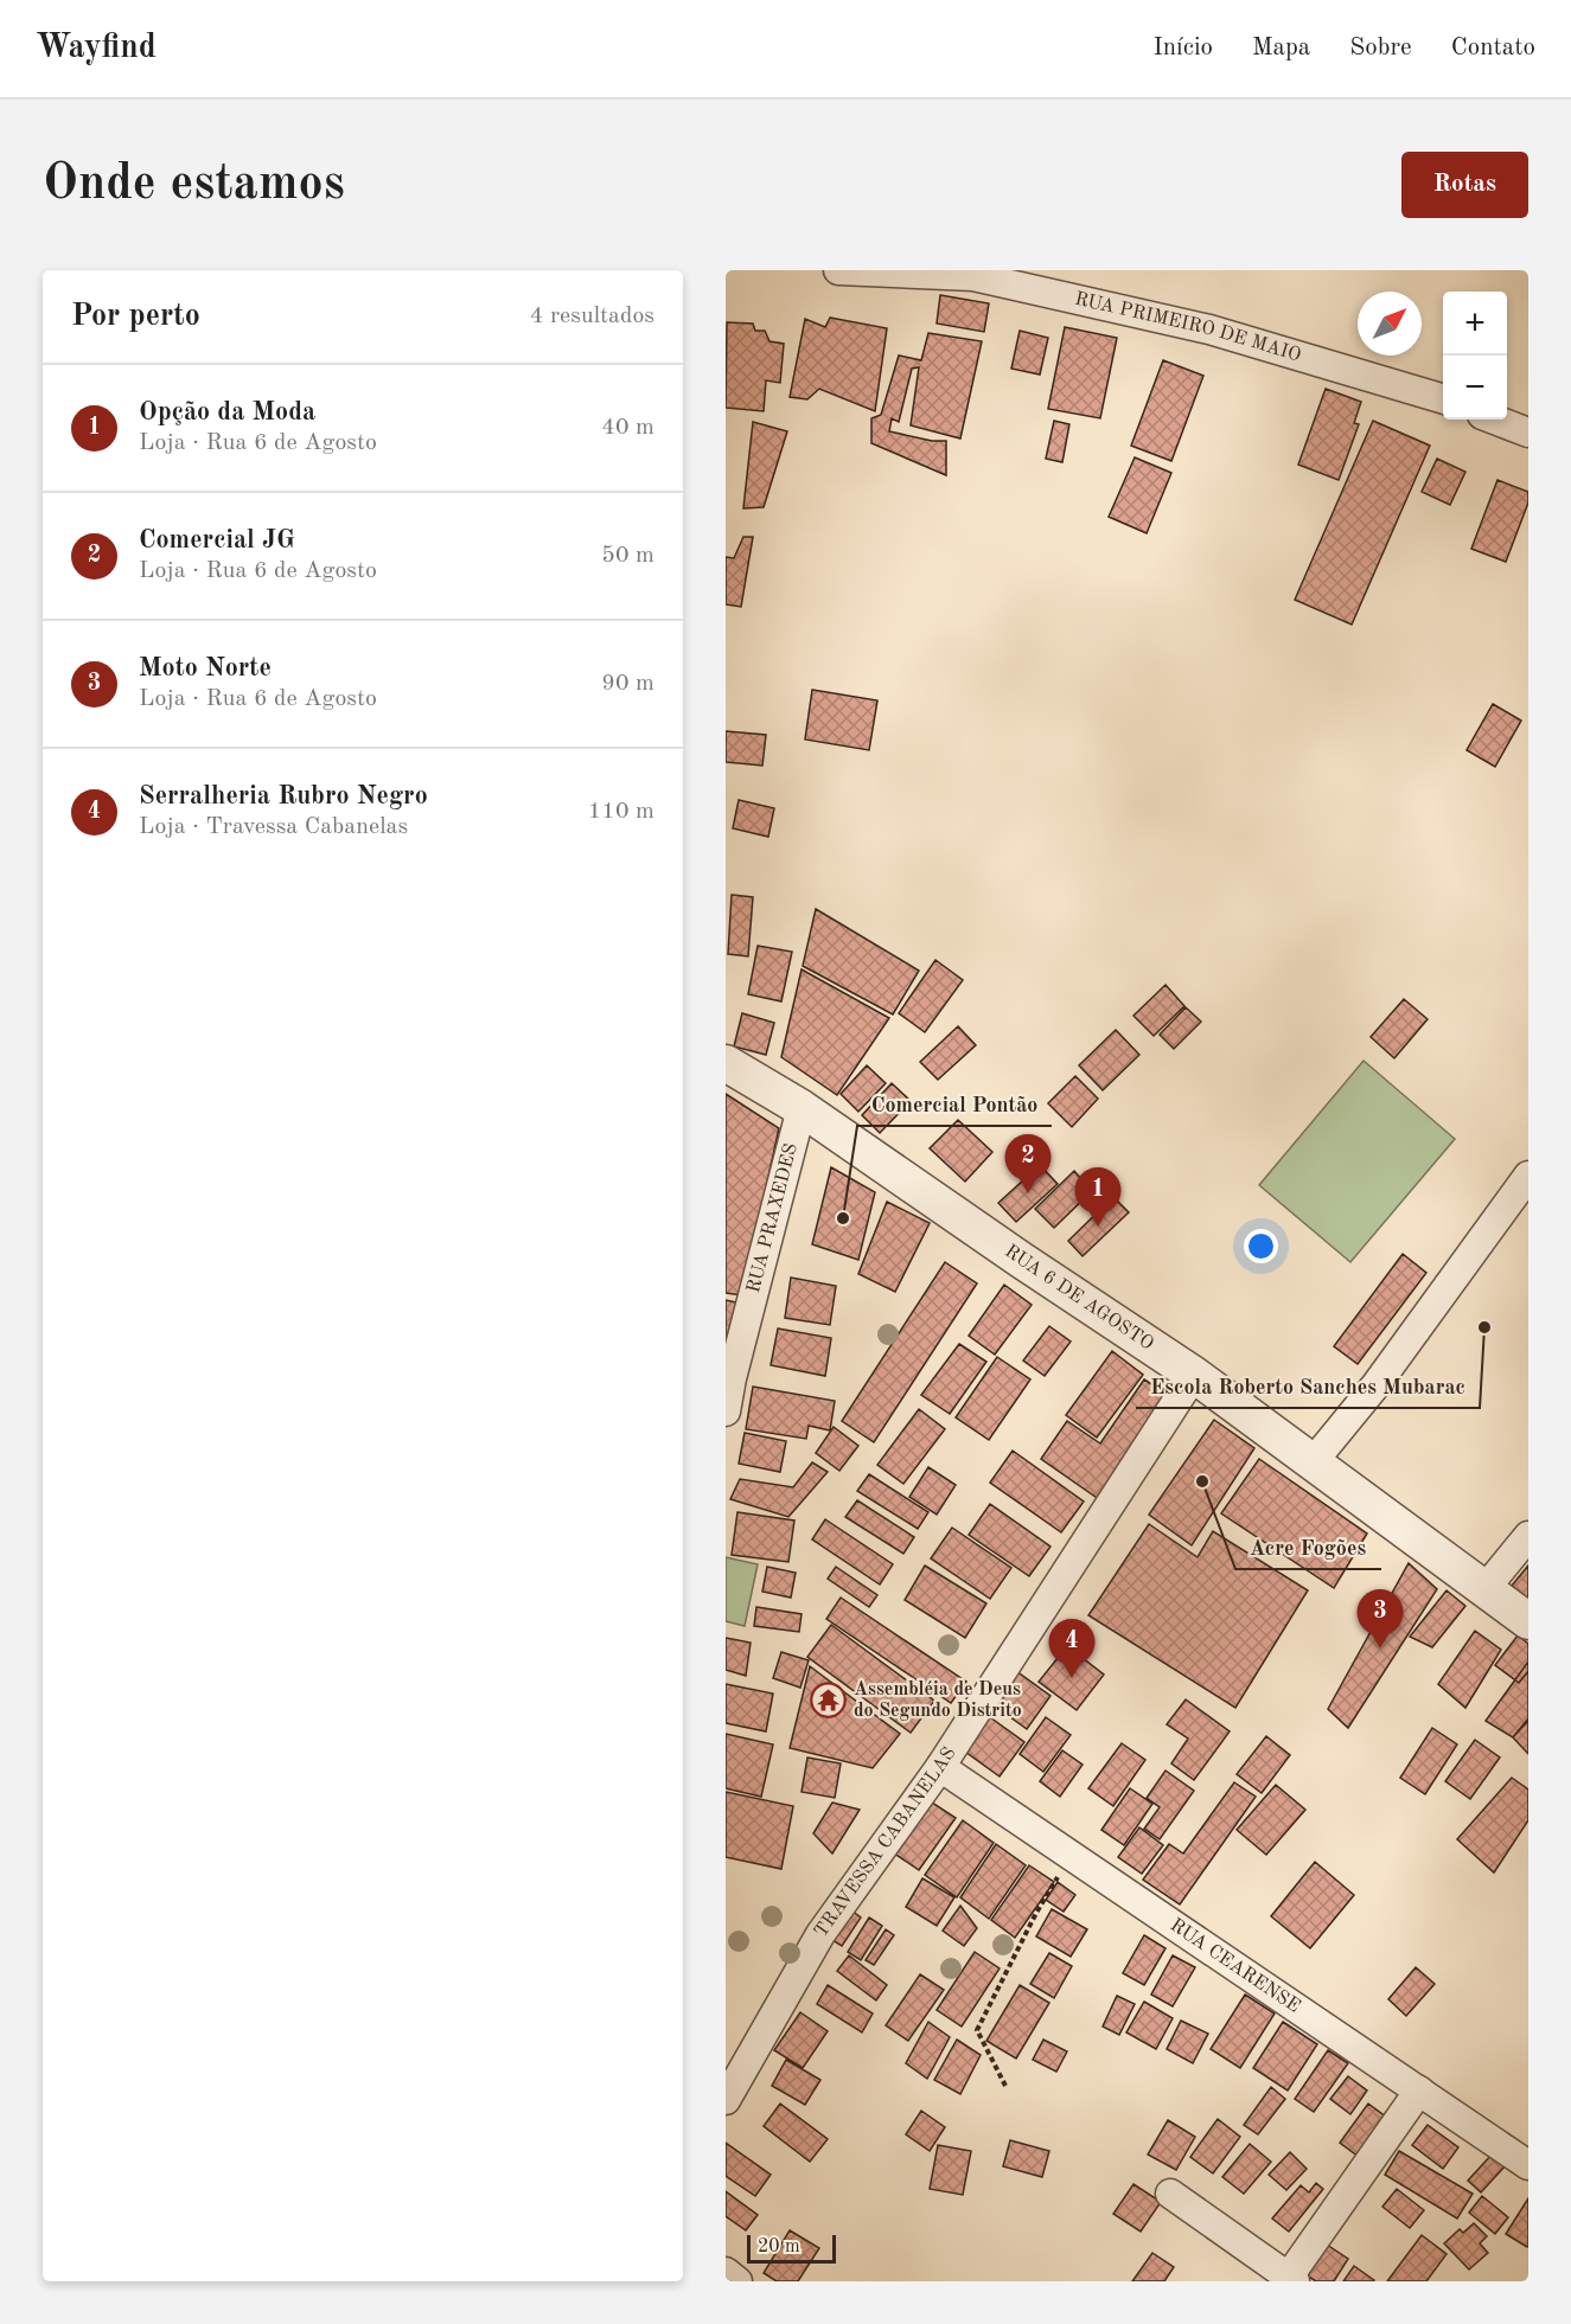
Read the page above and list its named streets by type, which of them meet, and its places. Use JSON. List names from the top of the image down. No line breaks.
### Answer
{"streets":{"street":["RUA PRIMEIRO DE MAIO","RUA PRAXEDES","RUA 6 DE AGOSTO","TRAVESSA CABANELAS","RUA CEARENSE"]},"crossings":[["RUA PRAXEDES","RUA 6 DE AGOSTO"],["RUA 6 DE AGOSTO","TRAVESSA CABANELAS"],["TRAVESSA CABANELAS","RUA CEARENSE"]],"places":{"other":["Comercial Pontão","Escola Roberto Sanches Mubarac","Acre Fogões"],"temple":["Assembléia de Deus do Segundo Distrito"]},"scale_bar":"20 m","north":"top right","page":{"header":"Wayfind","nav":["Início","Mapa","Sobre","Contato"],"buttons":"Rotas","title":"Onde estamos","heading":["Por perto","4 resultados"],"map_buttons":["+","−"],"list":[{"mark":"1","name":"Opção da Moda","note":"Loja · Rua 6 de Agosto","value":"40 m"},{"mark":"2","name":"Comercial JG","note":"Loja · Rua 6 de Agosto","value":"50 m"},{"mark":"3","name":"Moto Norte","note":"Loja · Rua 6 de Agosto","value":"90 m"},{"mark":"4","name":"Serralheria Rubro Negro","note":"Loja · Travessa Cabanelas","value":"110 m"}],"pins":["2","1","3","4"],"scale":"20 m"}}
